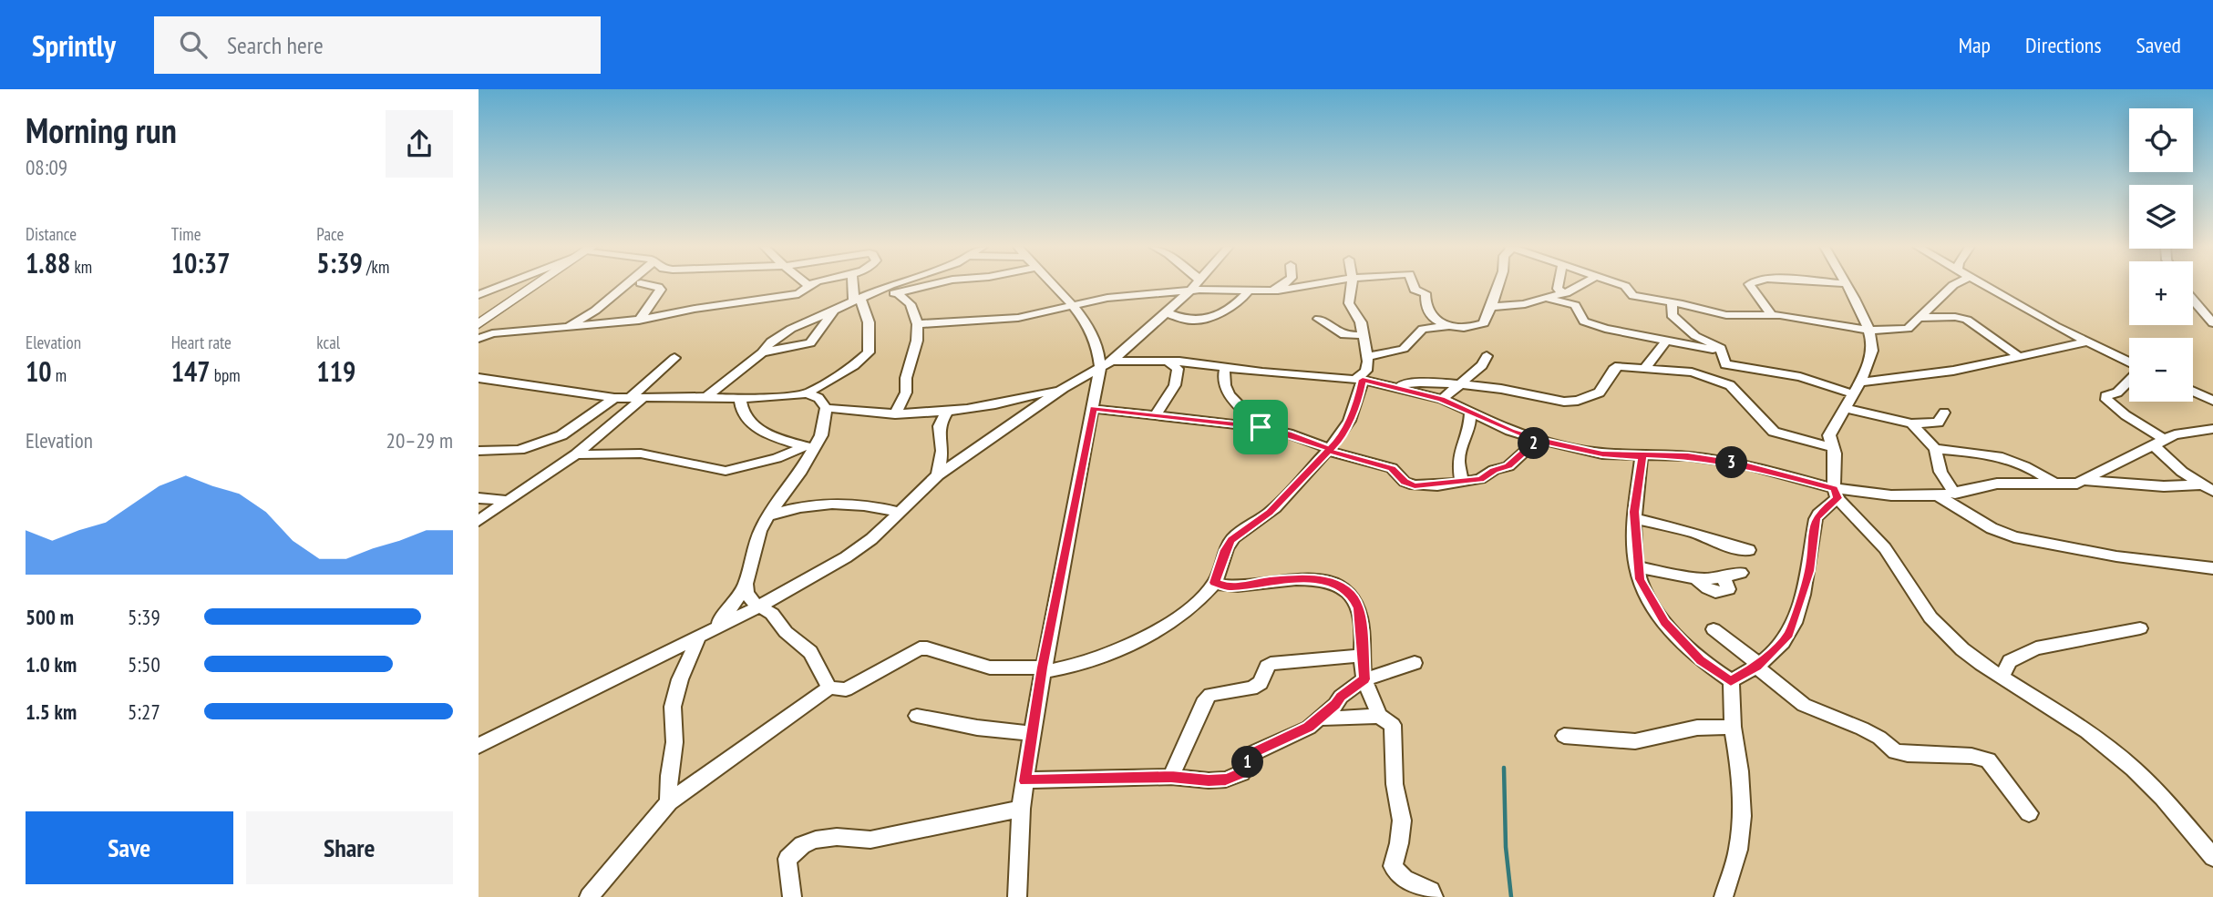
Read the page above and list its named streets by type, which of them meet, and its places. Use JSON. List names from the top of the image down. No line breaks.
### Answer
{"page":{"header":"Sprintly","search":"Search here","nav":["Map","Directions","Saved"],"heading":["Morning run","08:09"],"map_buttons":["+","−"],"stats":[["Distance","1.88 km"],["Time","10:37"],["Pace","5:39 /km"],["Elevation","10 m"],["Heart rate","147 bpm"],["kcal","119"]],"chart":["Elevation","20–29 m"],"pins":["2","3","1"],"list":[{"name":"500 m","note":"5:39"},{"name":"1.0 km","note":"5:50"},{"name":"1.5 km","note":"5:27"}],"buttons":["Save","Share"]}}
